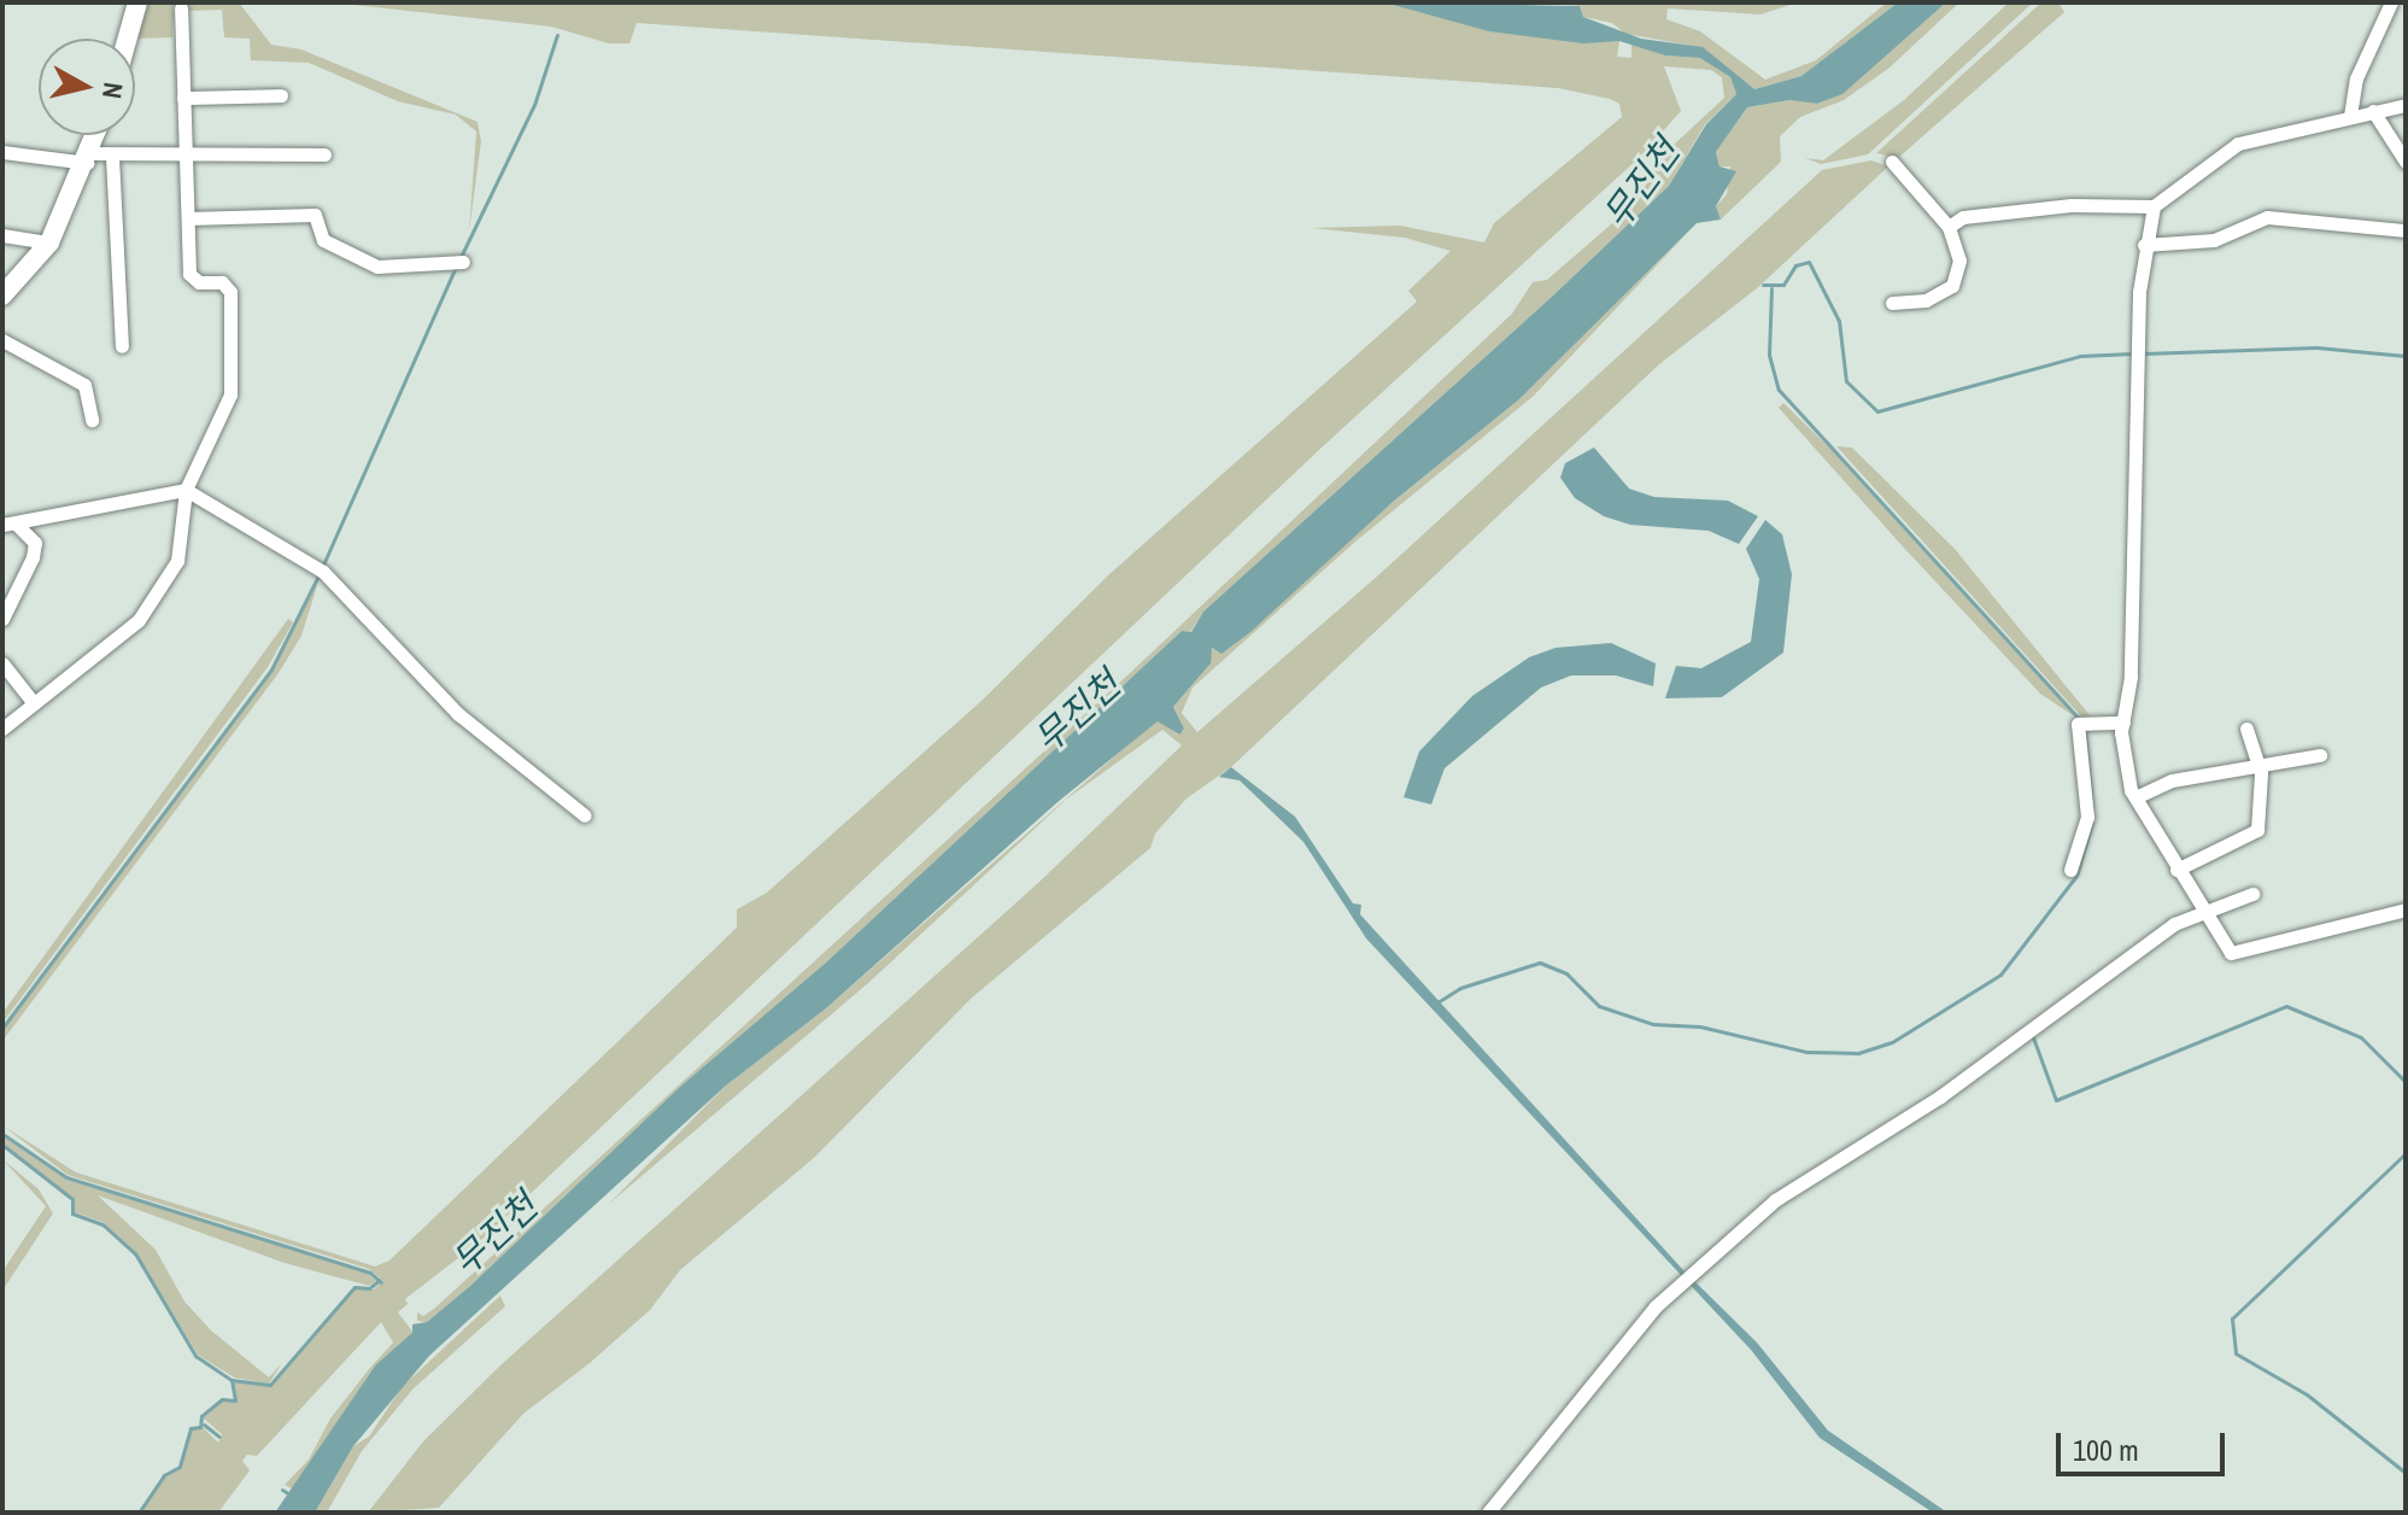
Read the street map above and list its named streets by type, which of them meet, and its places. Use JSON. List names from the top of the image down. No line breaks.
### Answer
{"water":["무진천"],"scale_bar":"100 m","north":"right"}
